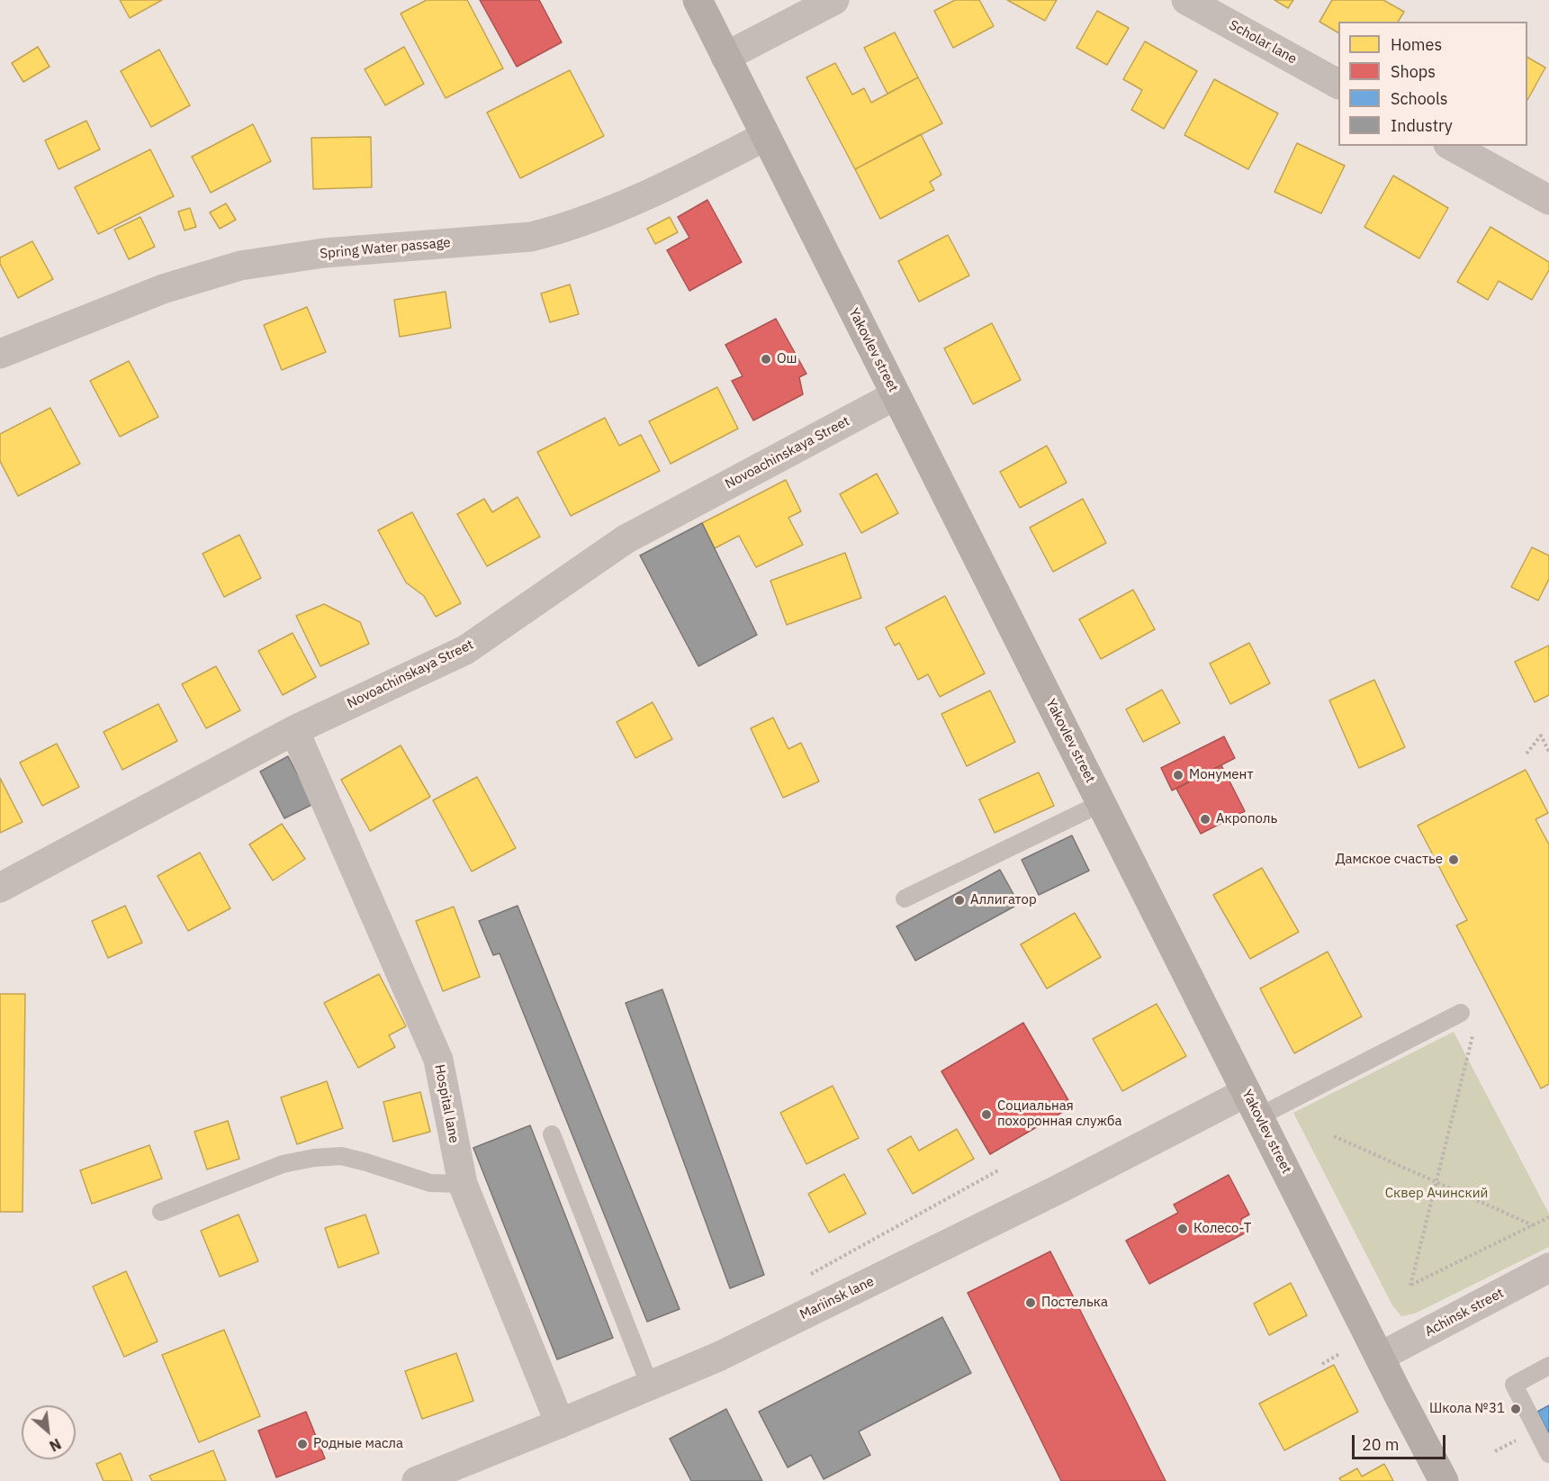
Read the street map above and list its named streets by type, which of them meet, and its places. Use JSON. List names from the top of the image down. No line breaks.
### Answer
{"streets":{"main road":["Yakovlev street"],"street":["Scholar lane","Spring Water passage","Novoachinskaya Street","Hospital lane","Mariinsk lane","Achinsk street"]},"crossings":[["Spring Water passage","Yakovlev street"],["Yakovlev street","Novoachinskaya Street"],["Yakovlev street","Mariinsk lane"],["Yakovlev street","Achinsk street"],["Novoachinskaya Street","Hospital lane"],["Hospital lane","Mariinsk lane"]],"parks":["Сквер Ачинский"],"places":["Ош","Монумент","Акрополь","Дамское счастье","Аллигатор","Социальная похоронная служба","Колесо-Т","Постелька","Школа №31","Родные масла"],"legend":["Homes","Shops","Schools","Industry"],"scale_bar":"20 m","north":"bottom right"}
